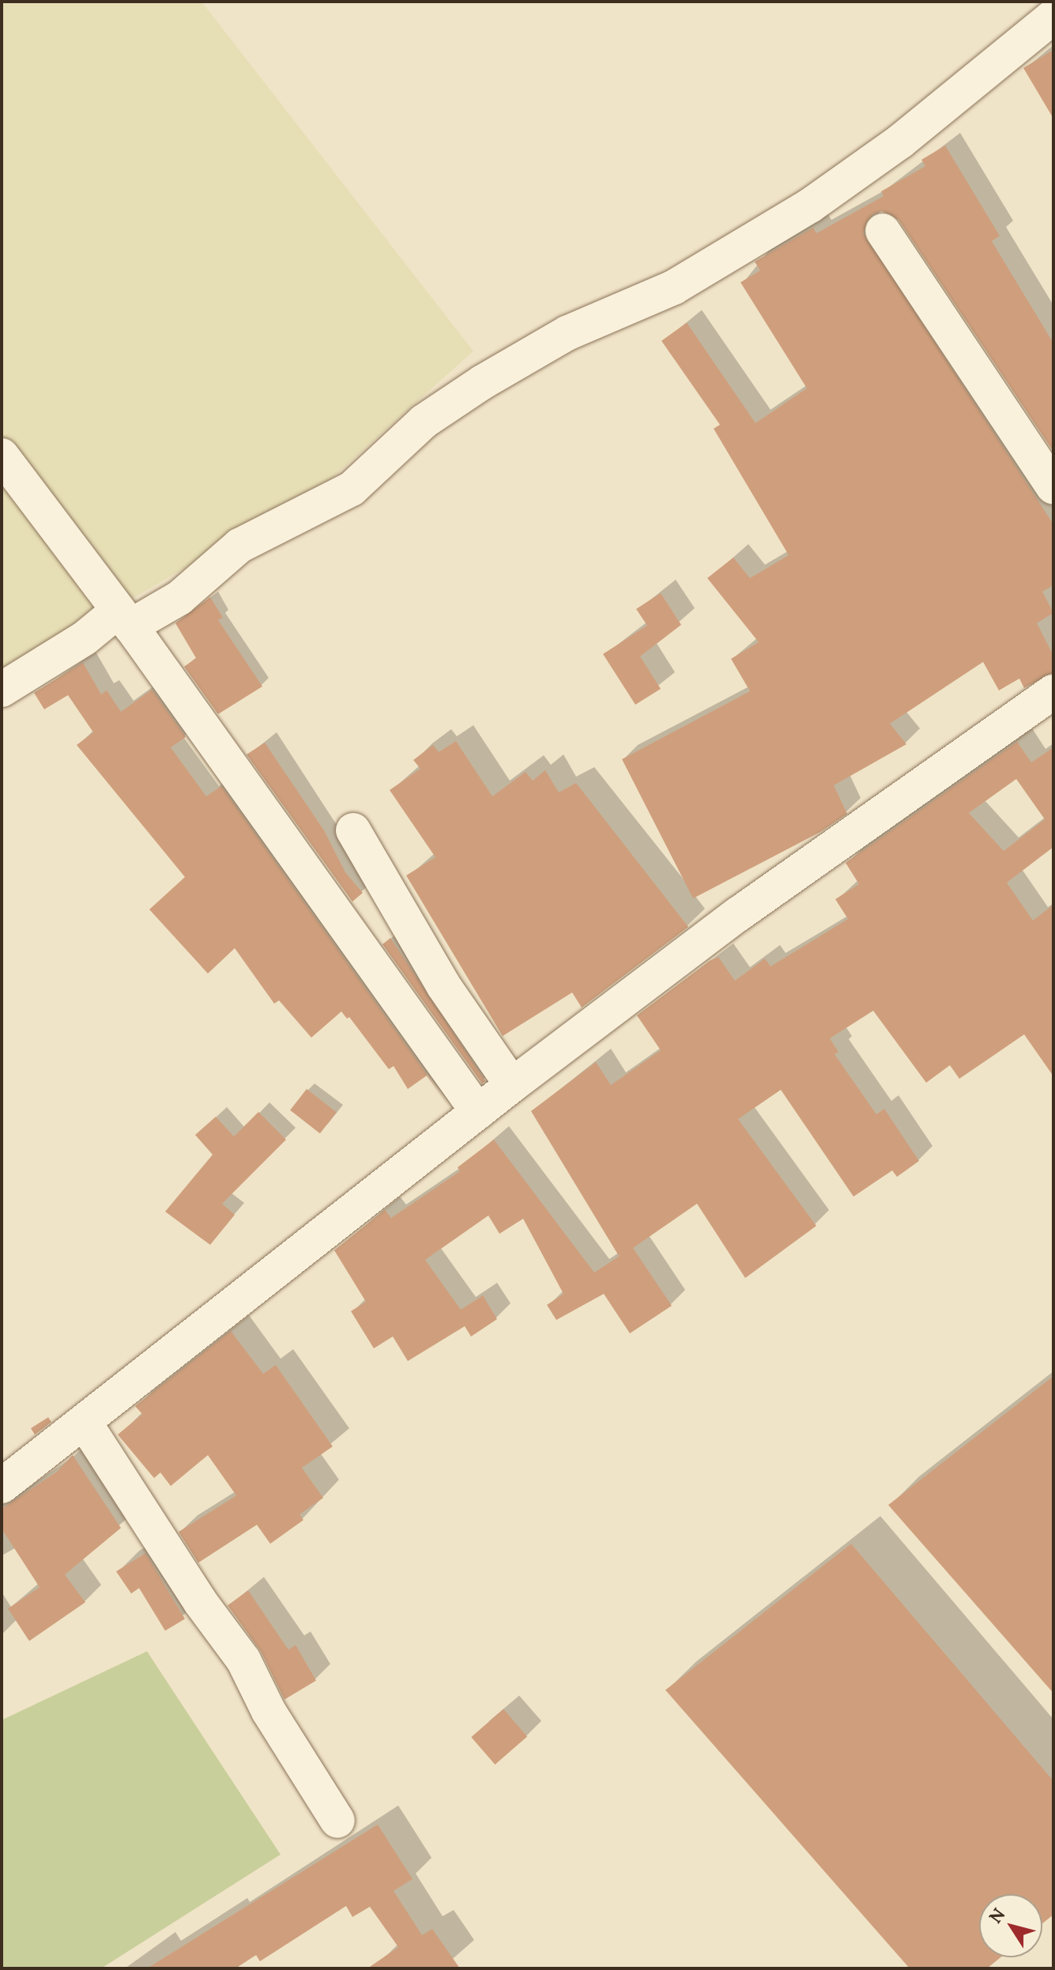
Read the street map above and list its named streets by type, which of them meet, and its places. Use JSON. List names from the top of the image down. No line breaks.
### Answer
{"north":"top left"}
